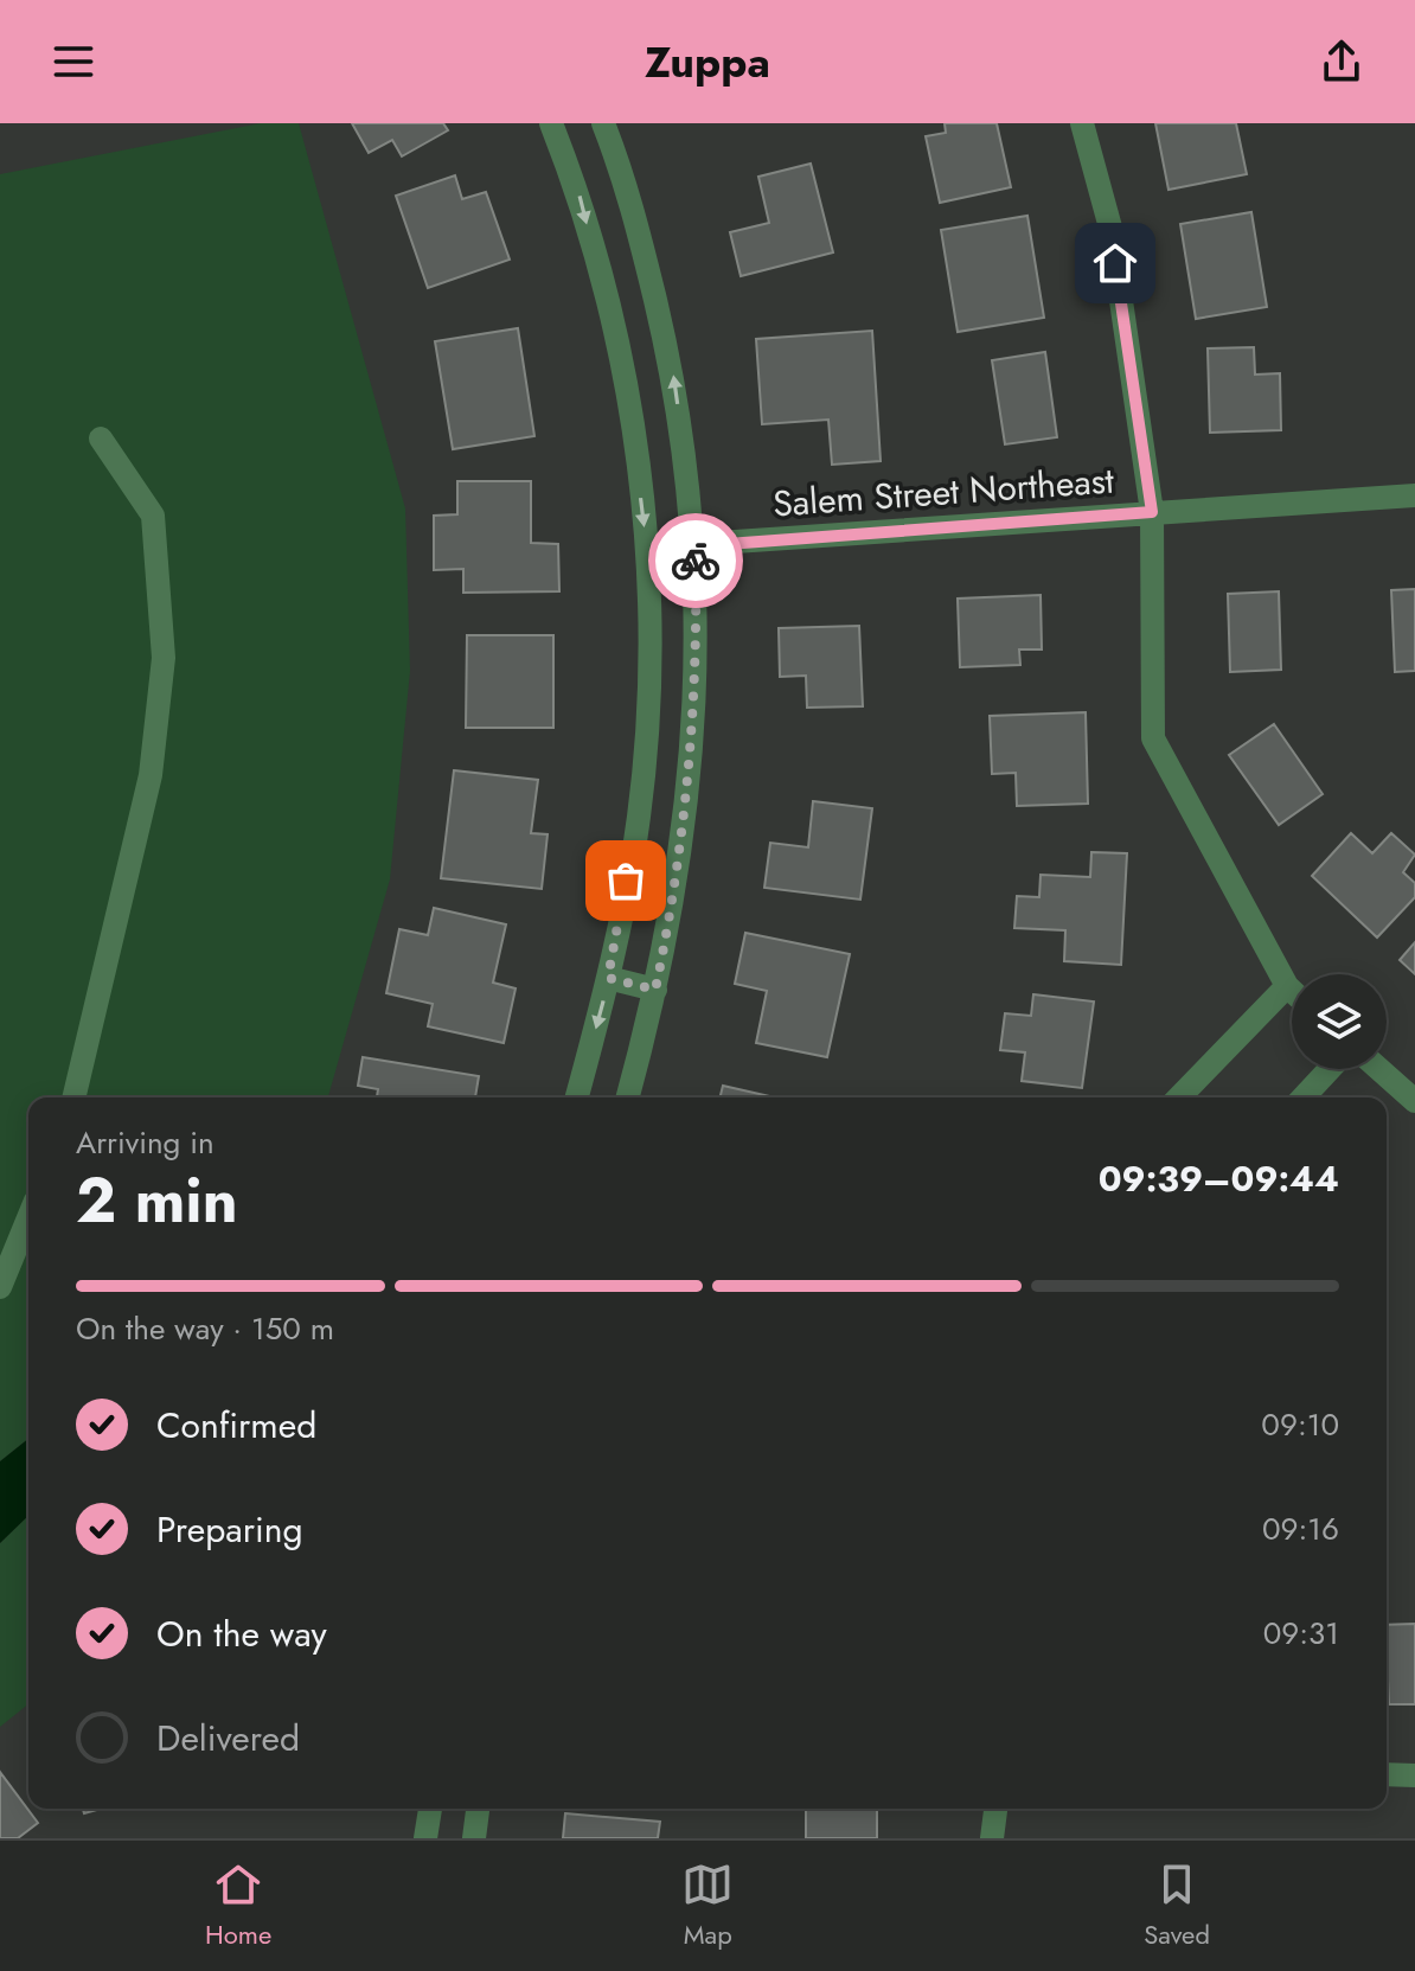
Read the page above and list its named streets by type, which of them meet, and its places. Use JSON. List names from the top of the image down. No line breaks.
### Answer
{"streets":{"street":["Salem Street Northeast"]},"page":{"header":"Zuppa","heading":["2 min","Arriving in","09:39–09:44"],"bar":"On the way · 150 m","list":[["Confirmed","09:10"],["Preparing","09:16"],["On the way","09:31"],"Delivered"],"tabs":["Home","Map","Saved"]}}
